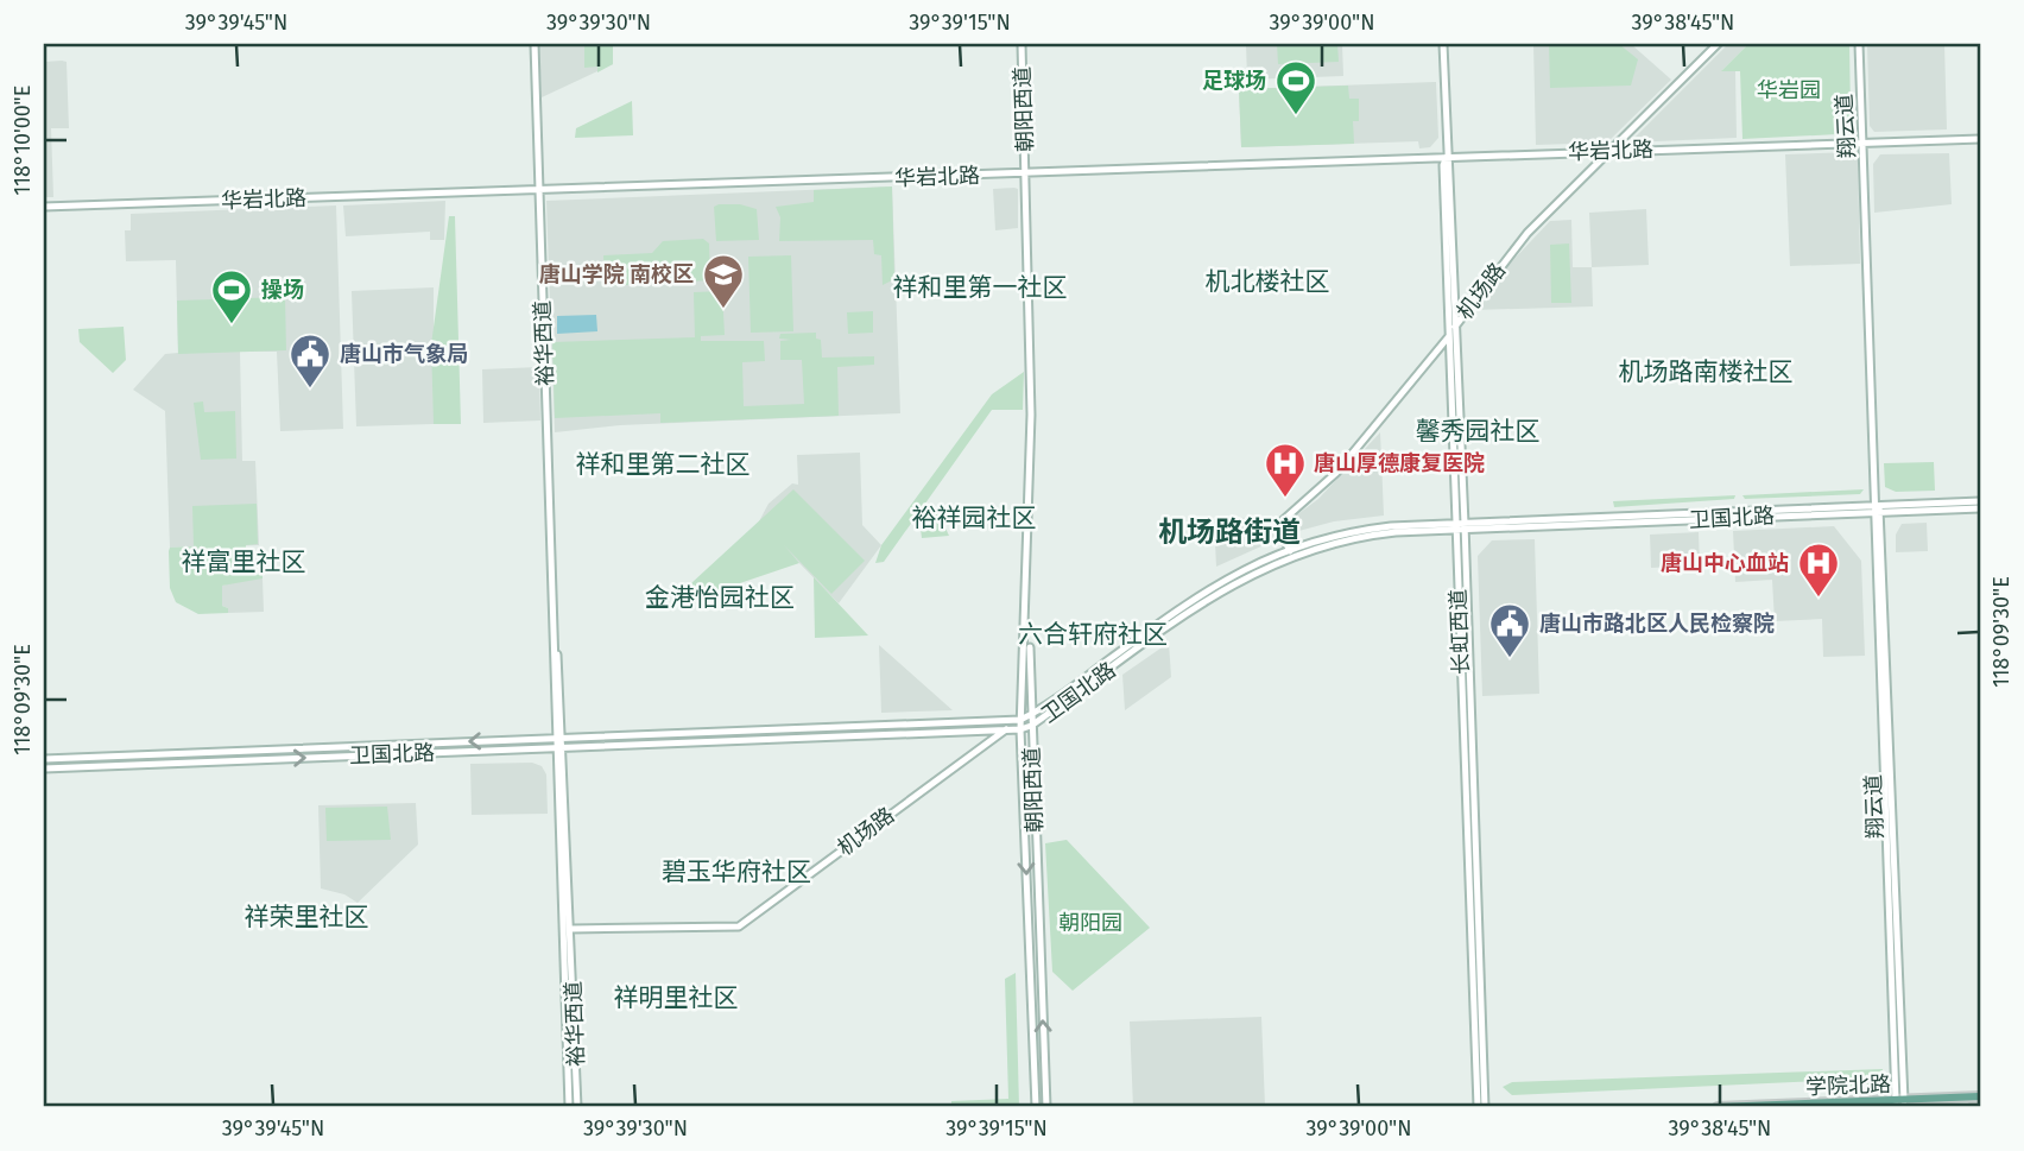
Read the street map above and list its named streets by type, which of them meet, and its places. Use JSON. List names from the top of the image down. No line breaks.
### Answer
{"streets":{"main road":["朝阳西道","翔云道","华岩北路","机场路","裕华西道","卫国北路","长虹西道","学院北路"]},"crossings":[["朝阳西道","华岩北路"],["朝阳西道","卫国北路"],["翔云道","华岩北路"],["翔云道","卫国北路"],["翔云道","学院北路"],["华岩北路","机场路"],["华岩北路","裕华西道"],["华岩北路","长虹西道"],["机场路","裕华西道"],["机场路","卫国北路"],["机场路","长虹西道"],["裕华西道","卫国北路"],["卫国北路","长虹西道"]],"districts":["机北楼社区","祥和里第一社区","机场路南楼社区","馨秀园社区","祥和里第二社区","裕祥园社区","机场路街道","祥富里社区","金港怡园社区","六合轩府社区","碧玉华府社区","祥荣里社区","祥明里社区"],"parks":["华岩园","朝阳园"],"places":{"sports":["足球场","操场"],"school or university":["唐山学院 南校区"],"public building":["唐山市气象局","唐山市路北区人民检察院"],"hospital":["唐山厚德康复医院","唐山中心血站"]},"coordinates":["39°39'45\"N","39°39'30\"N","39°39'15\"N","39°39'00\"N","39°38'45\"N","118°10'00\"E","118°09'30\"E"]}
